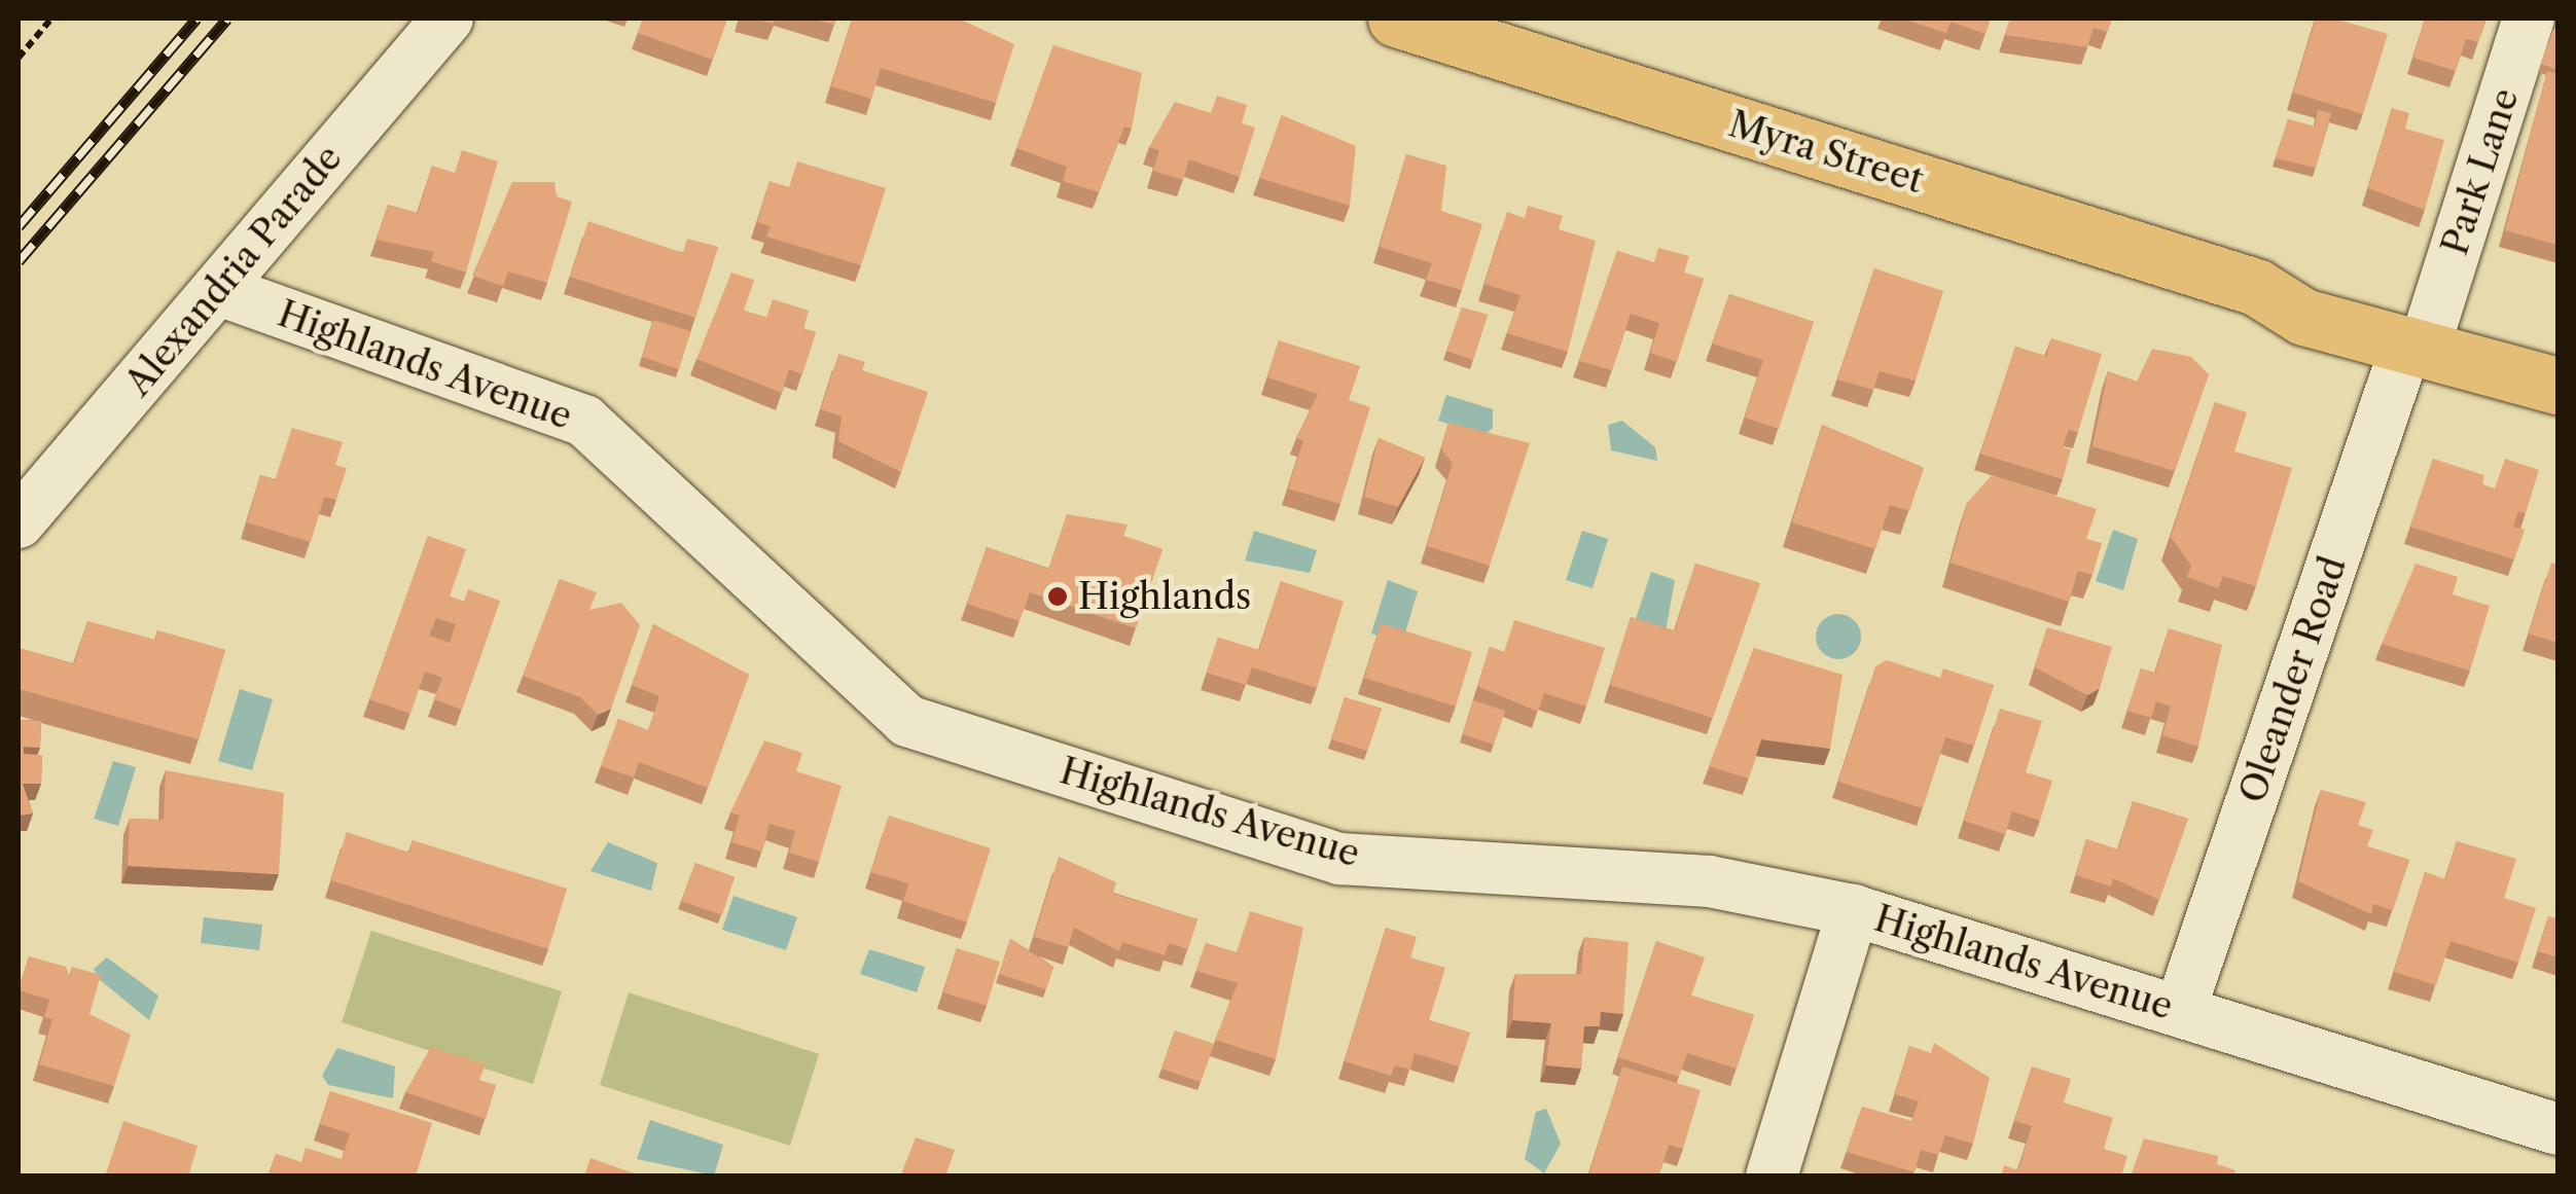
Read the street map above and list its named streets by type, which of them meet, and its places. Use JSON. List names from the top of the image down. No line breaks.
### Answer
{"streets":{"main road":["Myra Street"],"street":["Park Lane","Alexandria Parade","Highlands Avenue","Oleander Road"]},"crossings":[["Myra Street","Park Lane"],["Myra Street","Oleander Road"],["Park Lane","Oleander Road"],["Alexandria Parade","Highlands Avenue"],["Highlands Avenue","Oleander Road"]],"places":["Highlands"]}
